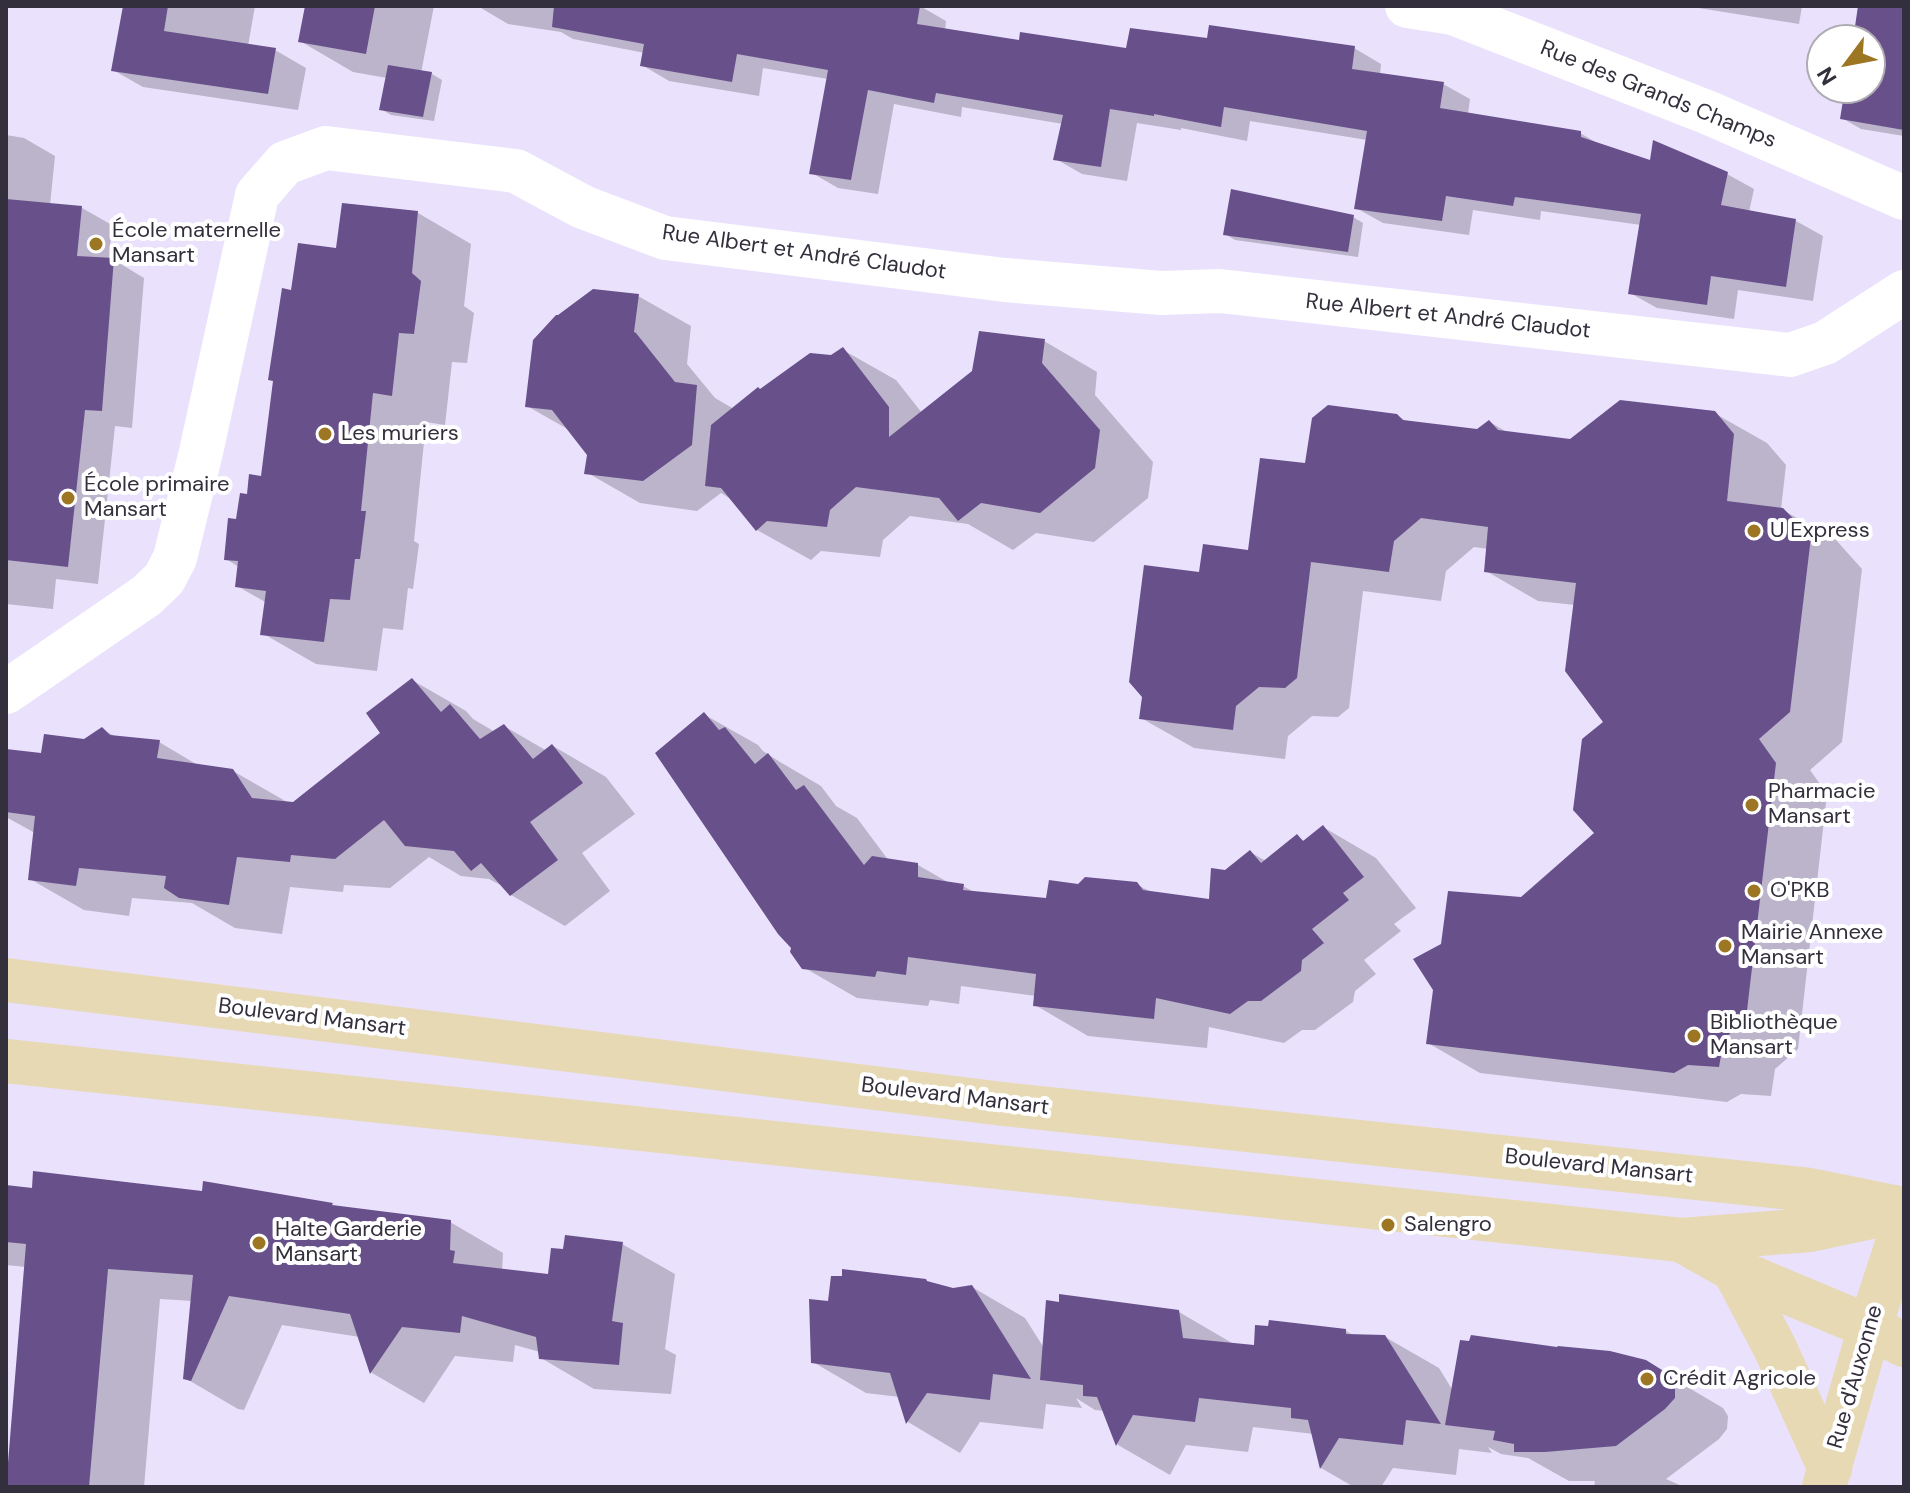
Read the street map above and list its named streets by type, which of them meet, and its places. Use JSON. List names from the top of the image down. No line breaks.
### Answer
{"streets":{"main road":["Boulevard Mansart","Rue d'Auxonne"],"street":["Rue des Grands Champs","Rue Albert et André Claudot"]},"places":["École maternelle Mansart","Les muriers","École primaire Mansart","U Express","Pharmacie Mansart","O'PKB","Mairie Annexe Mansart","Bibliothèque Mansart","Salengro","Halte Garderie Mansart","Crédit Agricole"],"north":"bottom left"}
